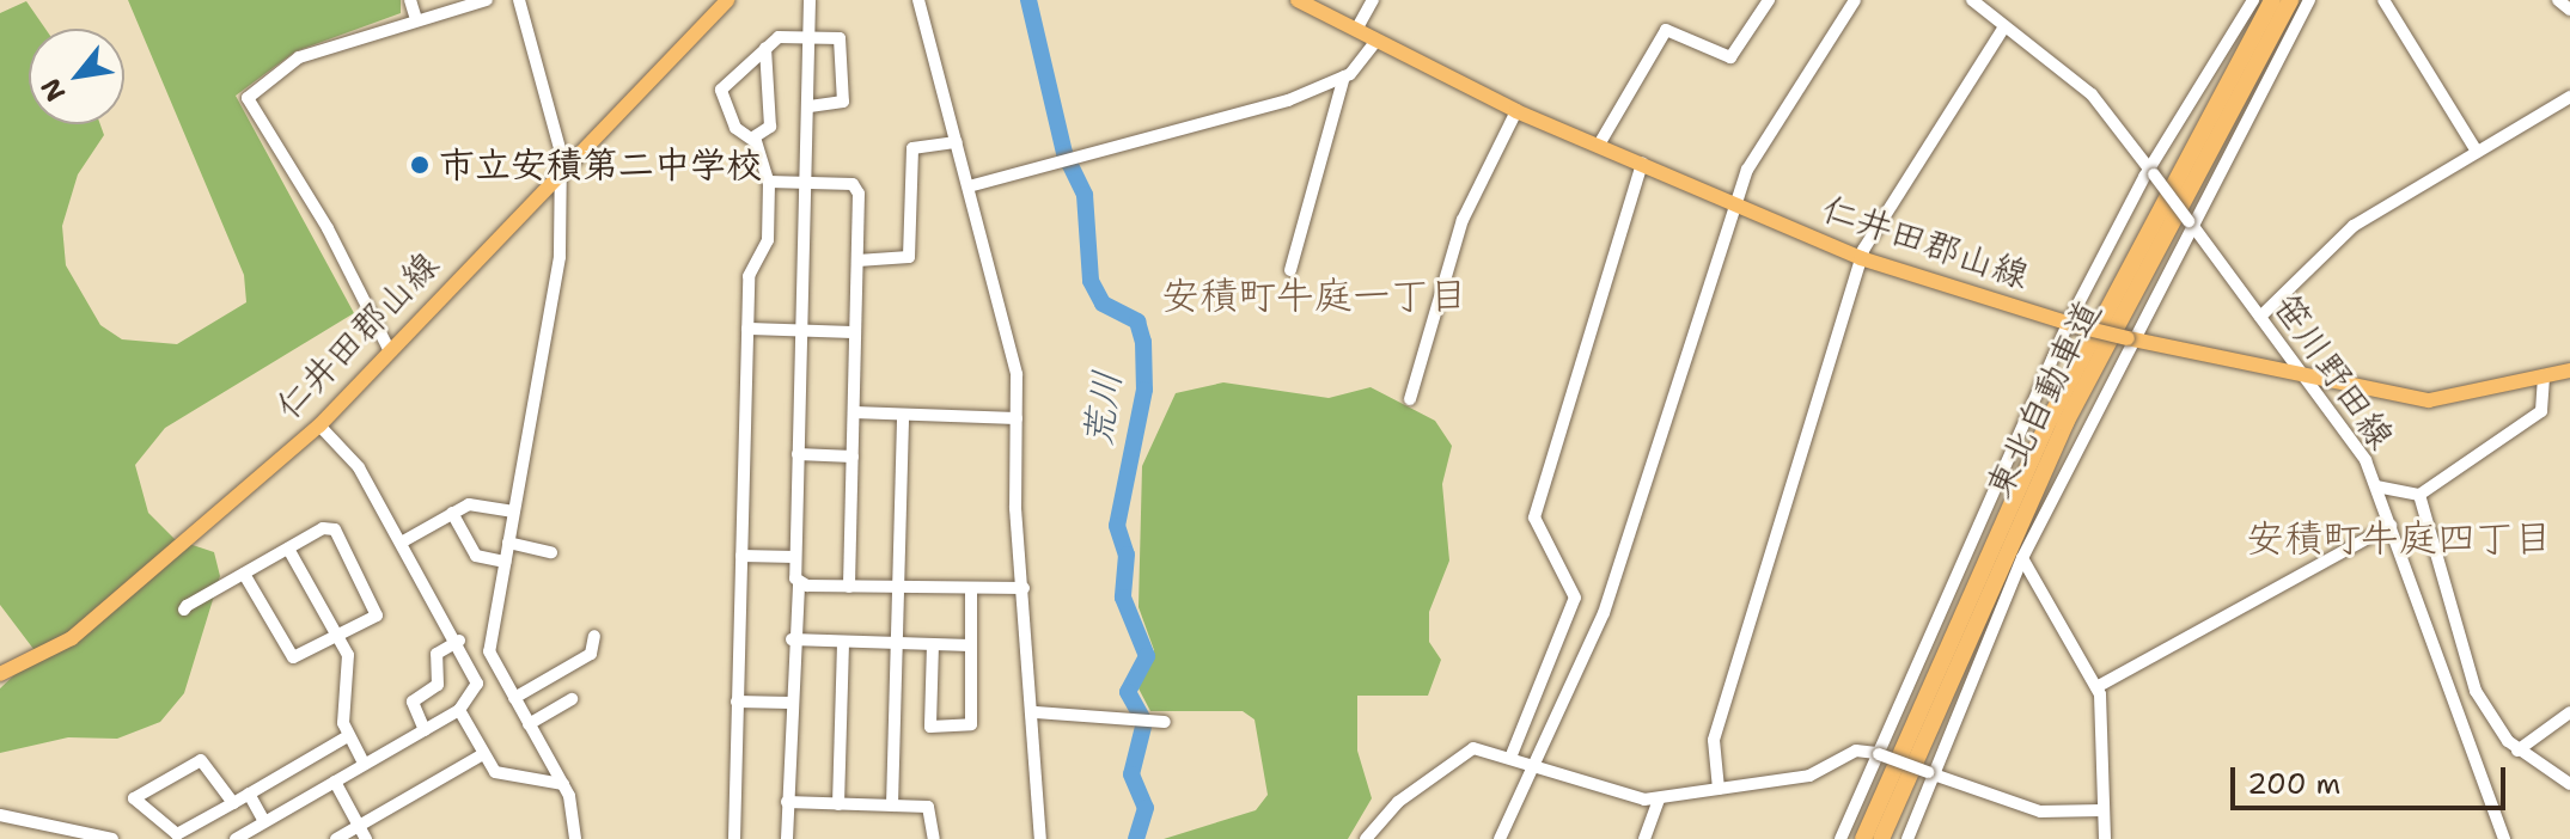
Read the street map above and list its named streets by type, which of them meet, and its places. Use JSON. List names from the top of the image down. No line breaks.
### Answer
{"streets":{"highway":["東北自動車道"],"main road":["仁井田郡山線"],"street":["笹川野田線"]},"crossings":[["仁井田郡山線","笹川野田線"]],"districts":["安積町牛庭一丁目","安積町牛庭四丁目"],"water":["荒川"],"places":["市立安積第二中学校"],"scale_bar":"200 m","north":"bottom left"}
